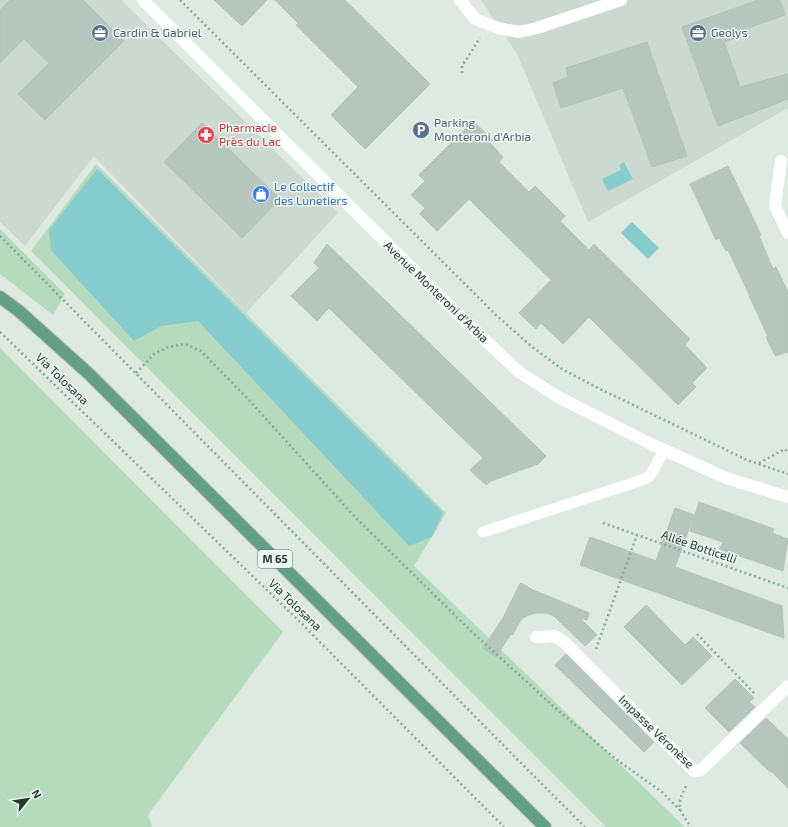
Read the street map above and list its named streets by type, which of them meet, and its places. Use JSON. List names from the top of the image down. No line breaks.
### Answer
{"streets":{"main road":["M 65"],"street":["Avenue Monteroni d'Arbia","Impasse Véronèse"],"path":["Via Tolosana","Allée Botticelli"]},"places":{"office":["Cardin & Gabriel","Geolys"],"parking":["Parking Monteroni d'Arbia"],"pharmacy":["Pharmacie Près du Lac"],"shop":["Le Collectif des Lunetiers"]},"north":"top right"}
